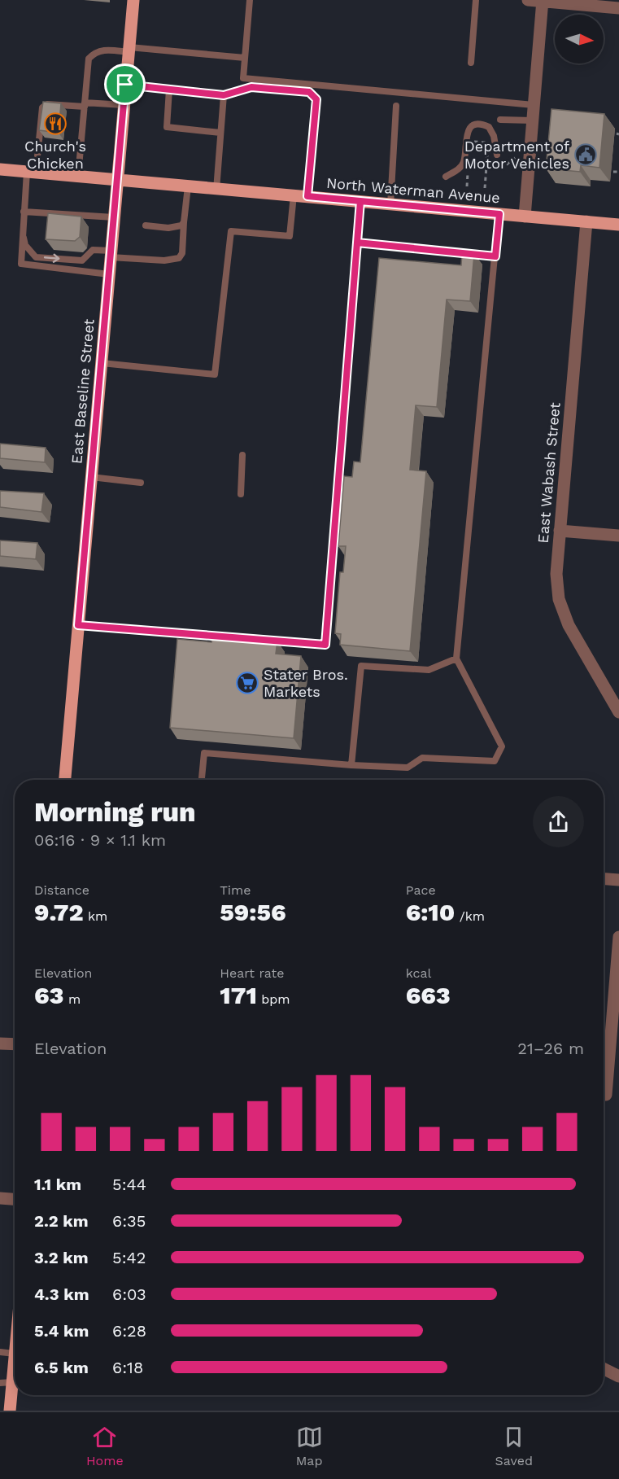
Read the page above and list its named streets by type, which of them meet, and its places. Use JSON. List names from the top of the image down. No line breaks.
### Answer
{"streets":{"main road":["North Waterman Avenue","East Baseline Street"],"street":["East Wabash Street"]},"crossings":[["North Waterman Avenue","East Baseline Street"],["North Waterman Avenue","East Wabash Street"]],"places":{"restaurant":["Church's Chicken"],"public building":["Department of Motor Vehicles"],"supermarket":["Stater Bros. Markets"]},"north":"right","page":{"heading":["Morning run","06:16 · 9 × 1.1 km"],"stats":[["Distance","9.72 km"],["Time","59:56"],["Pace","6:10 /km"],["Elevation","63 m"],["Heart rate","171 bpm"],["kcal","663"]],"chart":["Elevation","21–26 m"],"list":[{"name":"1.1 km","note":"5:44"},{"name":"2.2 km","note":"6:35"},{"name":"3.2 km","note":"5:42"},{"name":"4.3 km","note":"6:03"},{"name":"5.4 km","note":"6:28"},{"name":"6.5 km","note":"6:18"}],"tabs":["Home","Map","Saved"]}}
